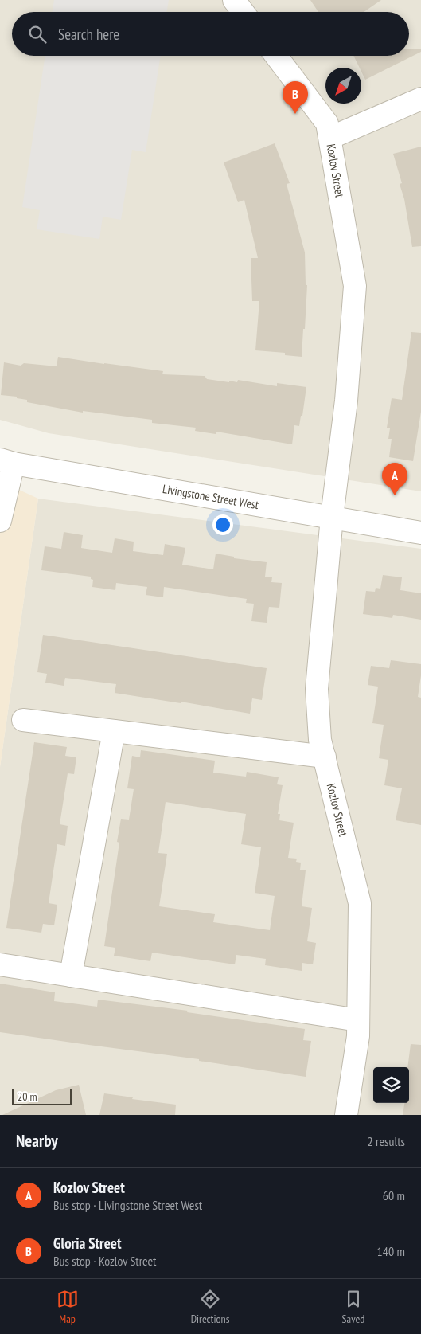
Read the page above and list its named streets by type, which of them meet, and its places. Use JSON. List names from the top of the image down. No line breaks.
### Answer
{"streets":{"street":["Kozlov Street","Livingstone Street West"]},"crossings":[["Kozlov Street","Livingstone Street West"]],"scale_bar":"20 m","north":"bottom left","page":{"search":"Search here","pins":["B","A"],"scale":"20 m","heading":["Nearby","2 results"],"list":[{"mark":"A","name":"Kozlov Street","note":"Bus stop · Livingstone Street West","value":"60 m"},{"mark":"B","name":"Gloria Street","note":"Bus stop · Kozlov Street","value":"140 m"}],"nav":["Map","Directions","Saved"]}}
